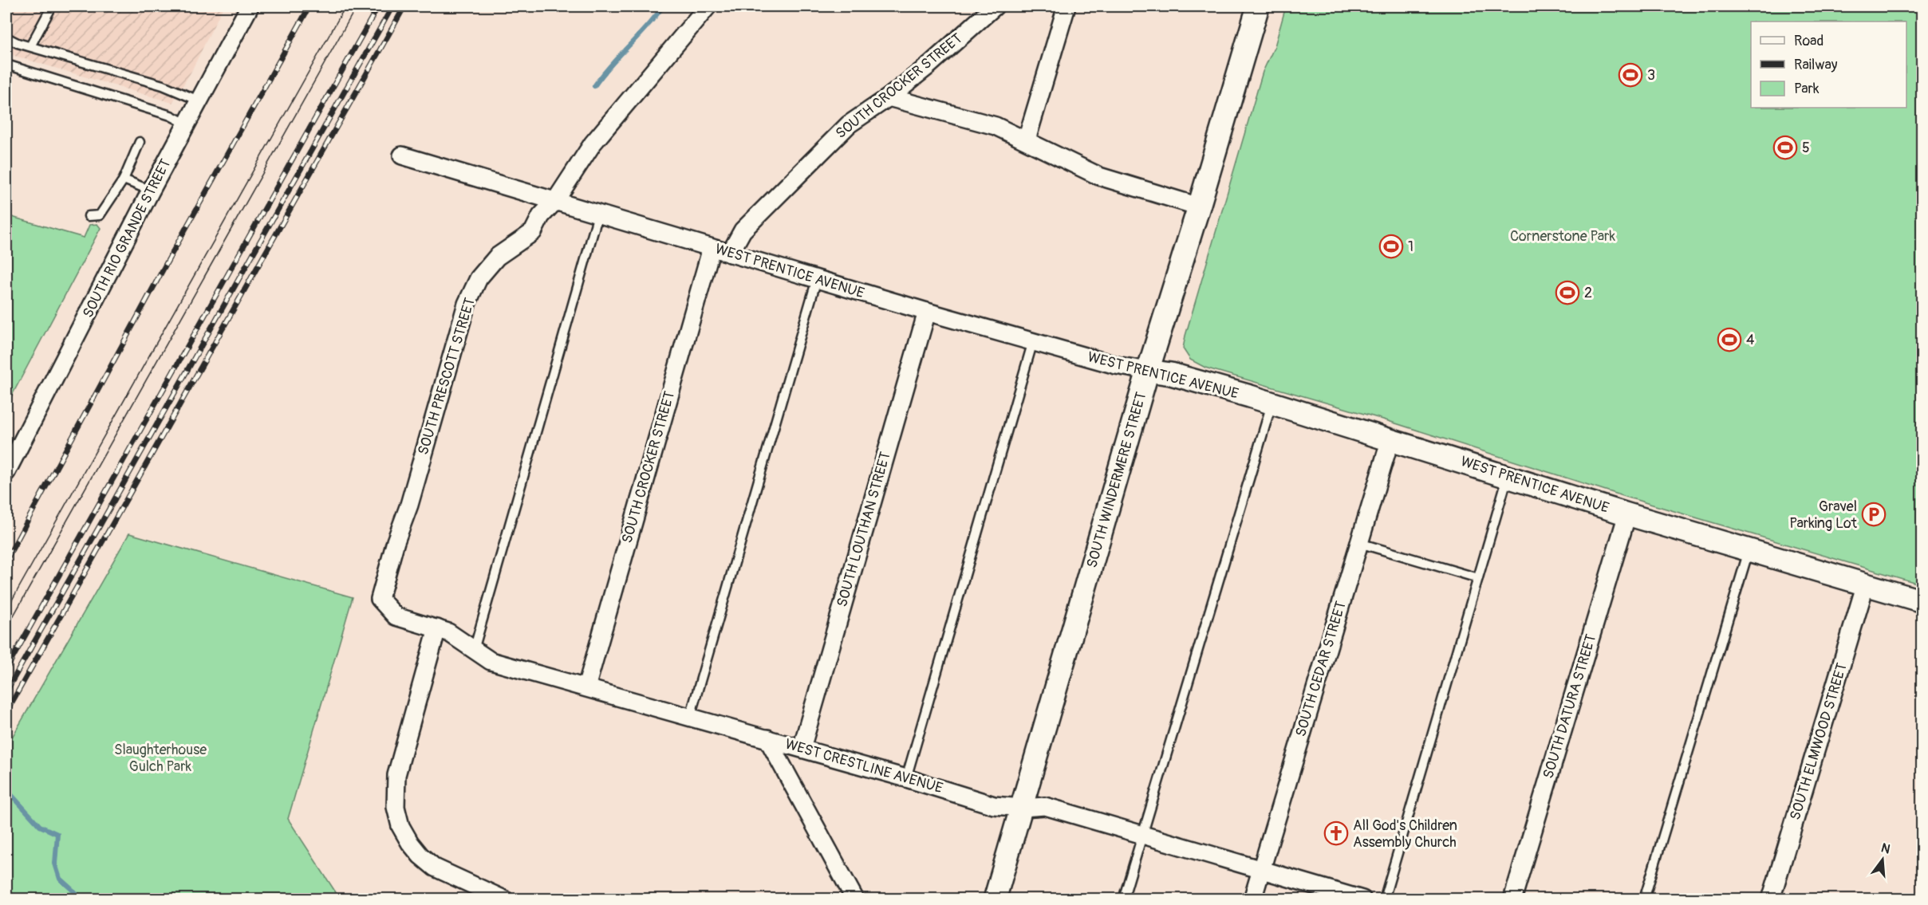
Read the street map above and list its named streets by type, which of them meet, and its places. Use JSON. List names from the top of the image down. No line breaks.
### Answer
{"streets":{"street":["SOUTH CROCKER STREET","SOUTH RIO GRANDE STREET","WEST PRENTICE AVENUE","SOUTH PRESCOTT STREET","SOUTH WINDERMERE STREET","SOUTH LOUTHAN STREET","SOUTH CEDAR STREET","SOUTH DATURA STREET","SOUTH ELMWOOD STREET","WEST CRESTLINE AVENUE"]},"crossings":[["SOUTH CROCKER STREET","WEST PRENTICE AVENUE"],["SOUTH CROCKER STREET","WEST CRESTLINE AVENUE"],["WEST PRENTICE AVENUE","SOUTH PRESCOTT STREET"],["WEST PRENTICE AVENUE","SOUTH WINDERMERE STREET"],["WEST PRENTICE AVENUE","SOUTH LOUTHAN STREET"],["WEST PRENTICE AVENUE","SOUTH CEDAR STREET"],["WEST PRENTICE AVENUE","SOUTH DATURA STREET"],["WEST PRENTICE AVENUE","SOUTH ELMWOOD STREET"],["SOUTH PRESCOTT STREET","WEST CRESTLINE AVENUE"],["SOUTH WINDERMERE STREET","WEST CRESTLINE AVENUE"],["SOUTH LOUTHAN STREET","WEST CRESTLINE AVENUE"],["SOUTH CEDAR STREET","WEST CRESTLINE AVENUE"]],"parks":["Cornerstone Park","Slaughterhouse Gulch Park"],"places":{"sports":["3","5","1","2","4"],"parking":["Gravel Parking Lot"],"church":["All God's Children Assembly Church"]},"legend":["Road","Railway","Park"],"north":"top"}
